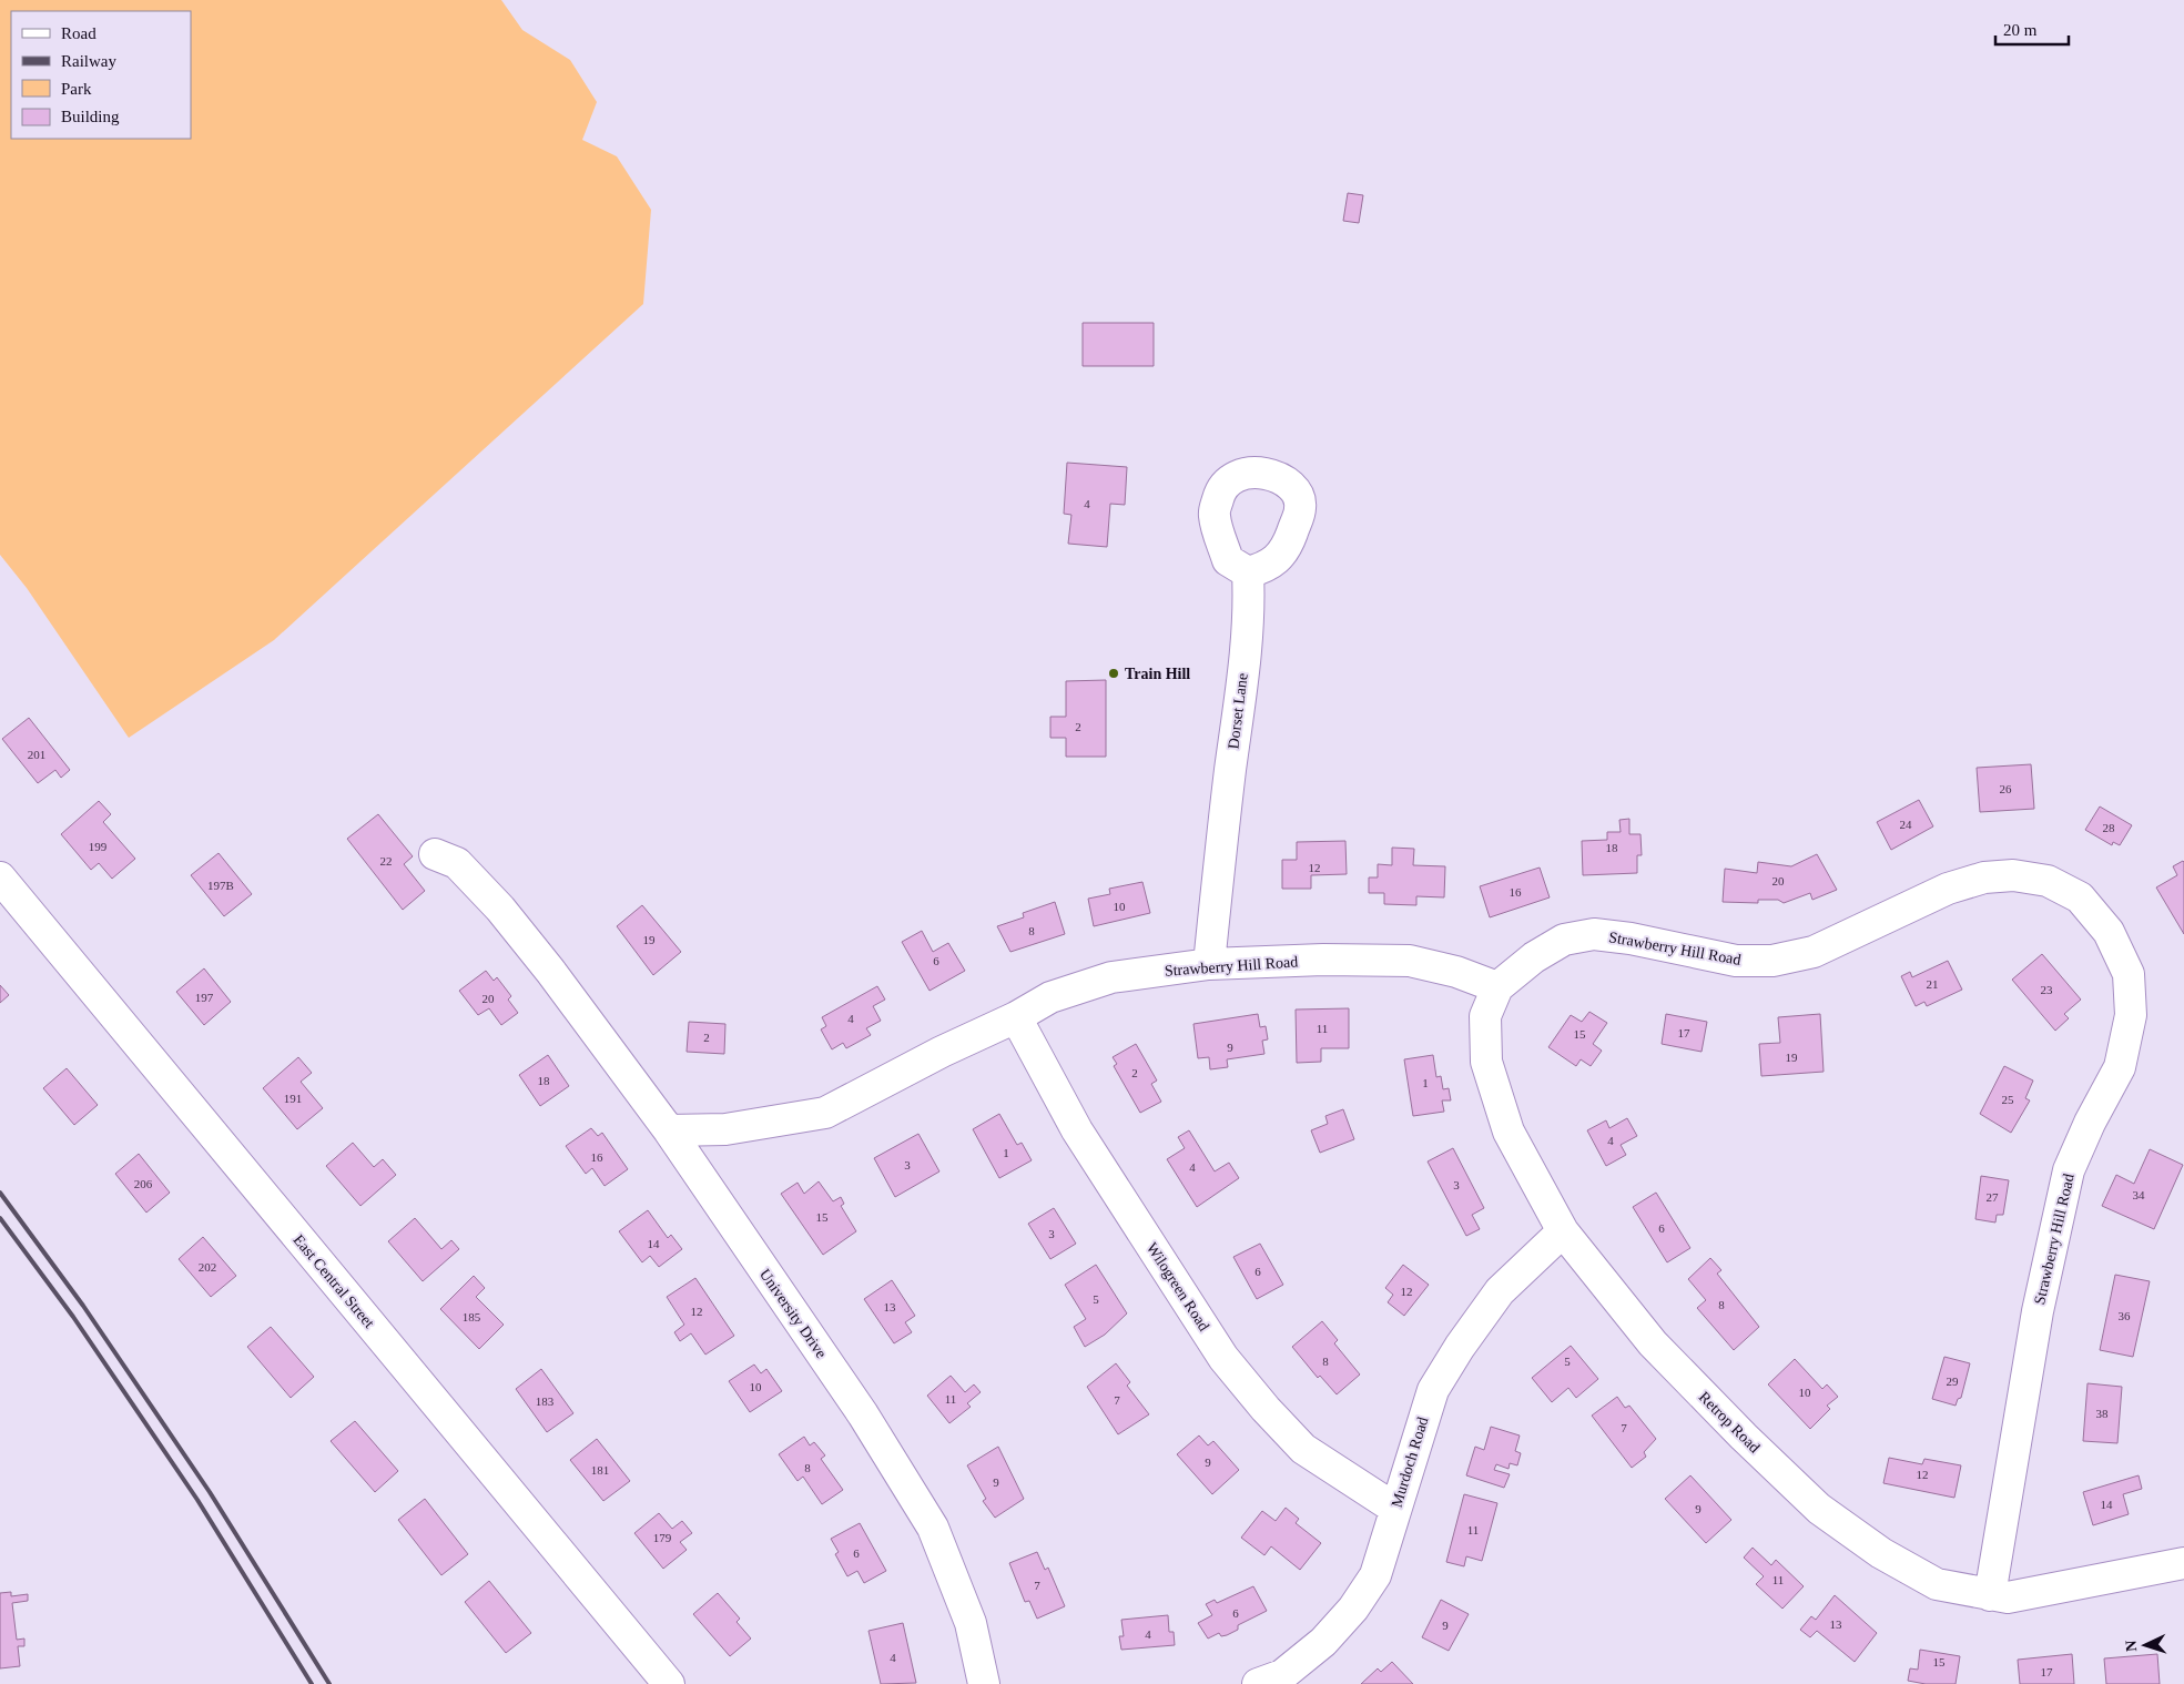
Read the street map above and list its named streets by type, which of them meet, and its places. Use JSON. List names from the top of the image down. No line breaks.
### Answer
{"streets":{"street":["Dorset Lane","Strawberry Hill Road","East Central Street","Wilogreen Road","University Drive","Retrop Road","Murdoch Road"]},"crossings":[["Dorset Lane","Strawberry Hill Road"],["Strawberry Hill Road","Wilogreen Road"],["Strawberry Hill Road","University Drive"],["Strawberry Hill Road","Retrop Road"],["Wilogreen Road","Murdoch Road"],["Retrop Road","Murdoch Road"]],"places":["Train Hill"],"house_numbers":["4","2","201","26","24","28","199","18","22","12","20","197B","16","10","8","19","6","21","23","197","20","4","11","17","15","2","9","19","2","18","1","191","25","4","1","16","3","4","206","3","34","27","15","6","3","14","202","6","12","5","8","13","12","36","185","8","5","29","10","10","11","7","183","38","7","9","8","181","12","9","14","9","11","179","6","11","7","6","13","9","4","4","15","17"],"legend":["Road","Railway","Park","Building"],"scale_bar":"20 m","north":"left"}
